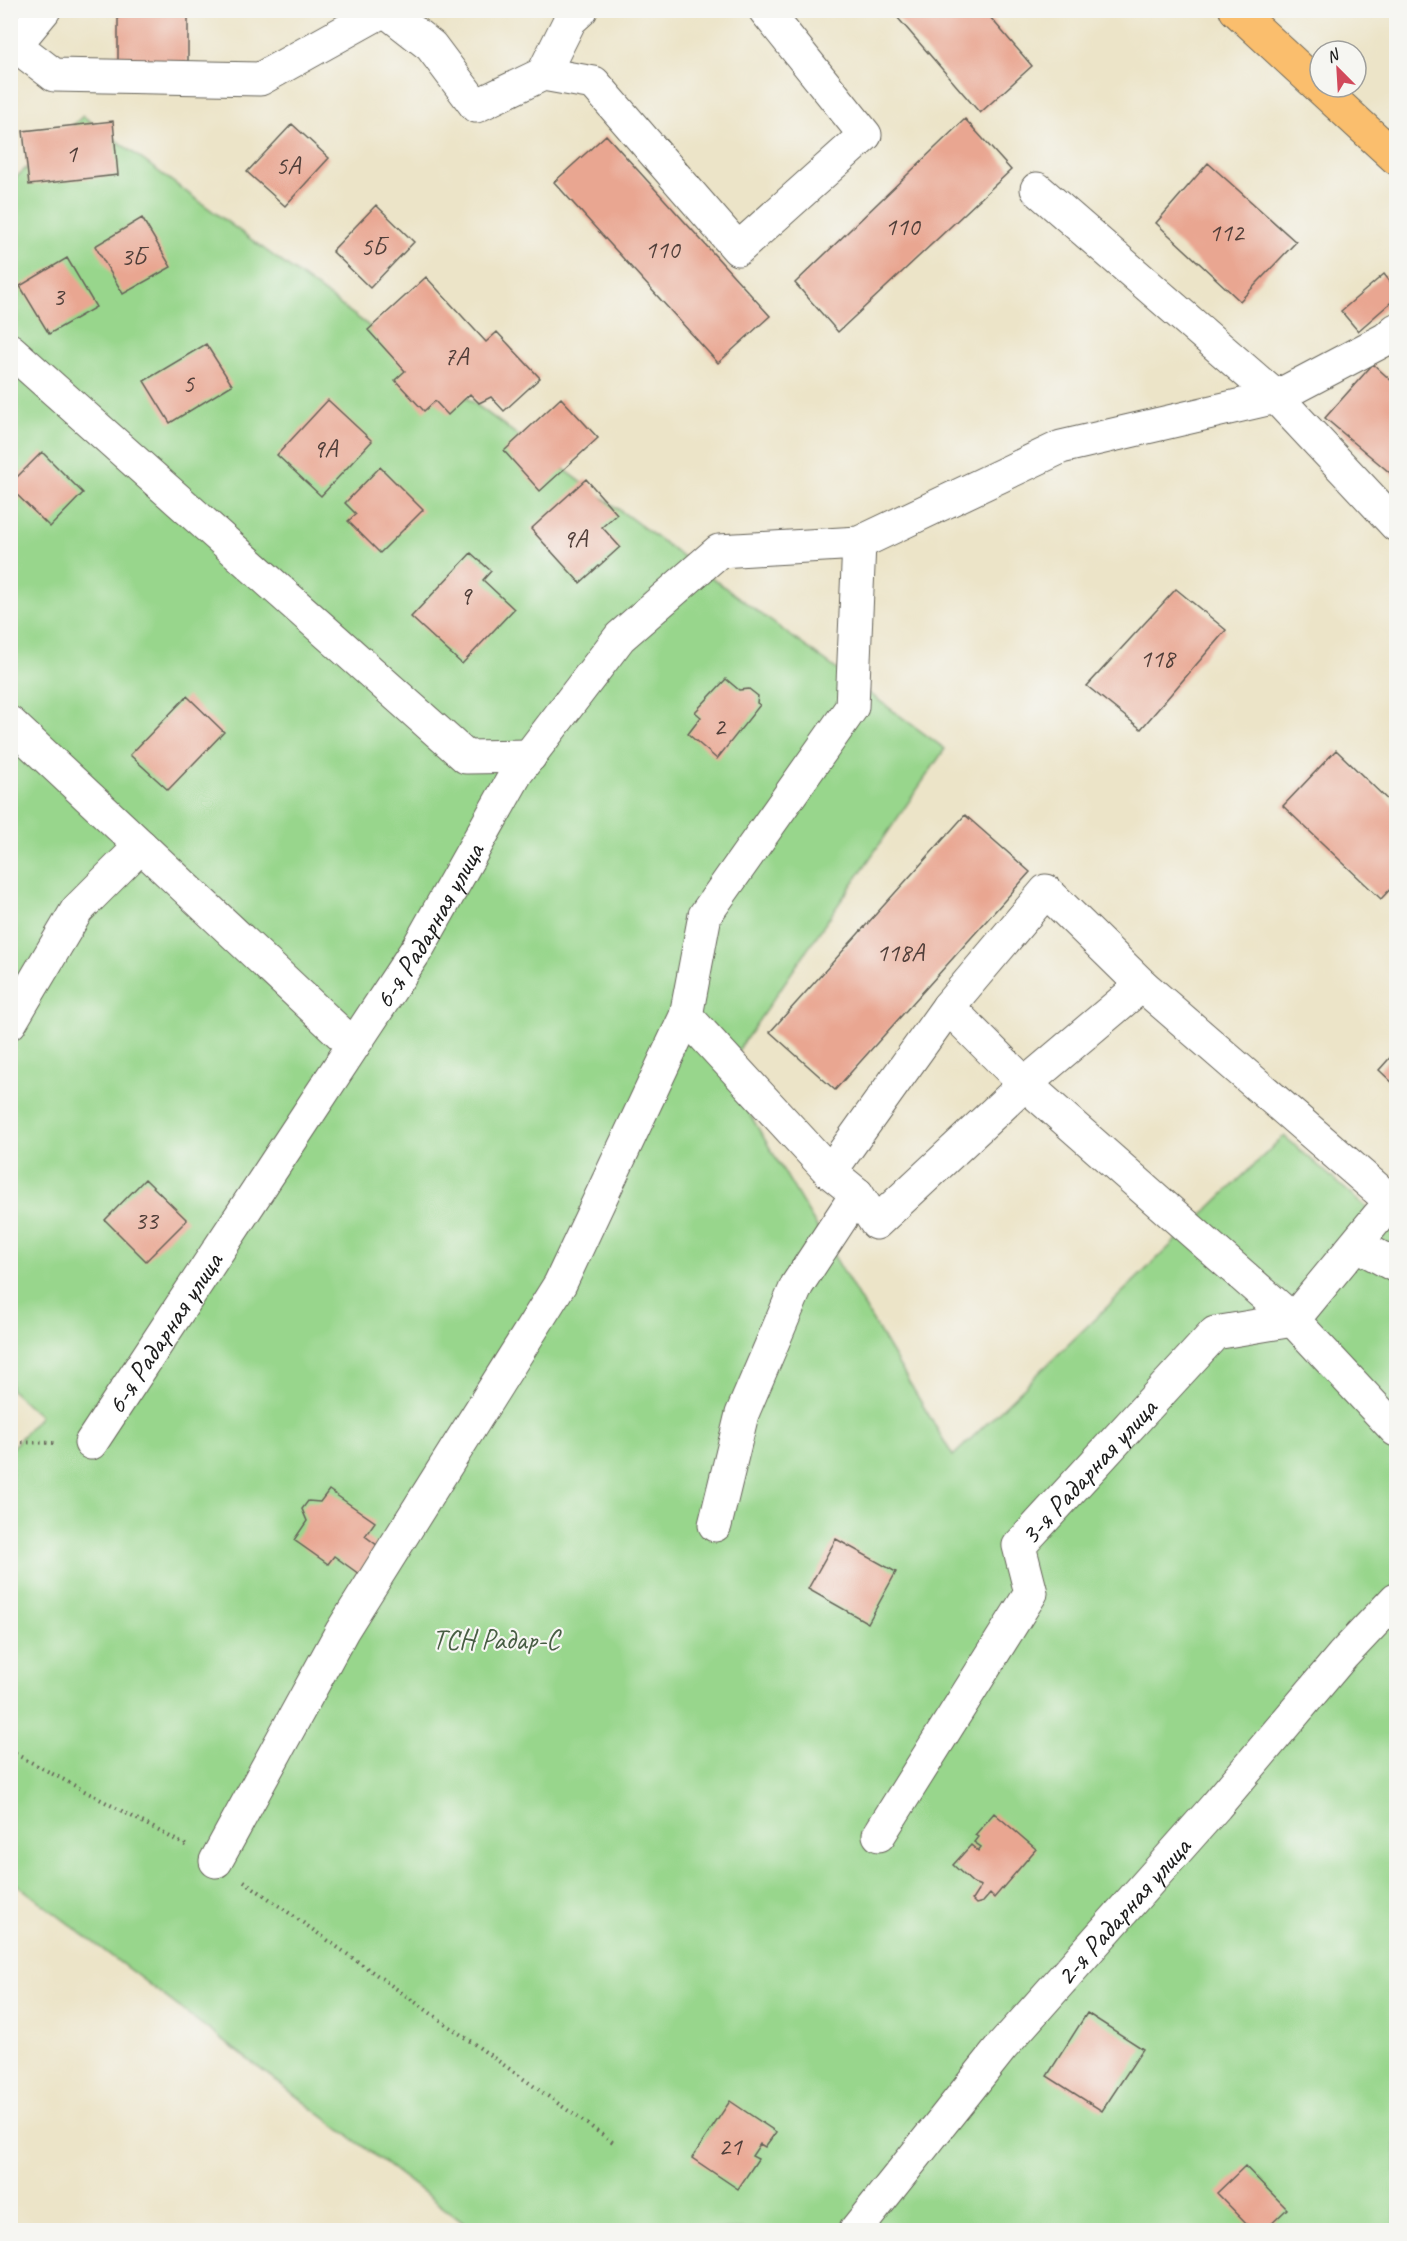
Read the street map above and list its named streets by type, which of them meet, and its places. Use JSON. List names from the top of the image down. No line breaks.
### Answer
{"streets":{"street":["6-я Радарная улица","3-я Радарная улица","2-я Радарная улица"]},"parks":["ТСН Радар-С"],"house_numbers":["1","5А","110","112","5Б","110","3Б","3","7А","5","9А","9А","9","118","2","118А","33","21"],"north":"top left"}
